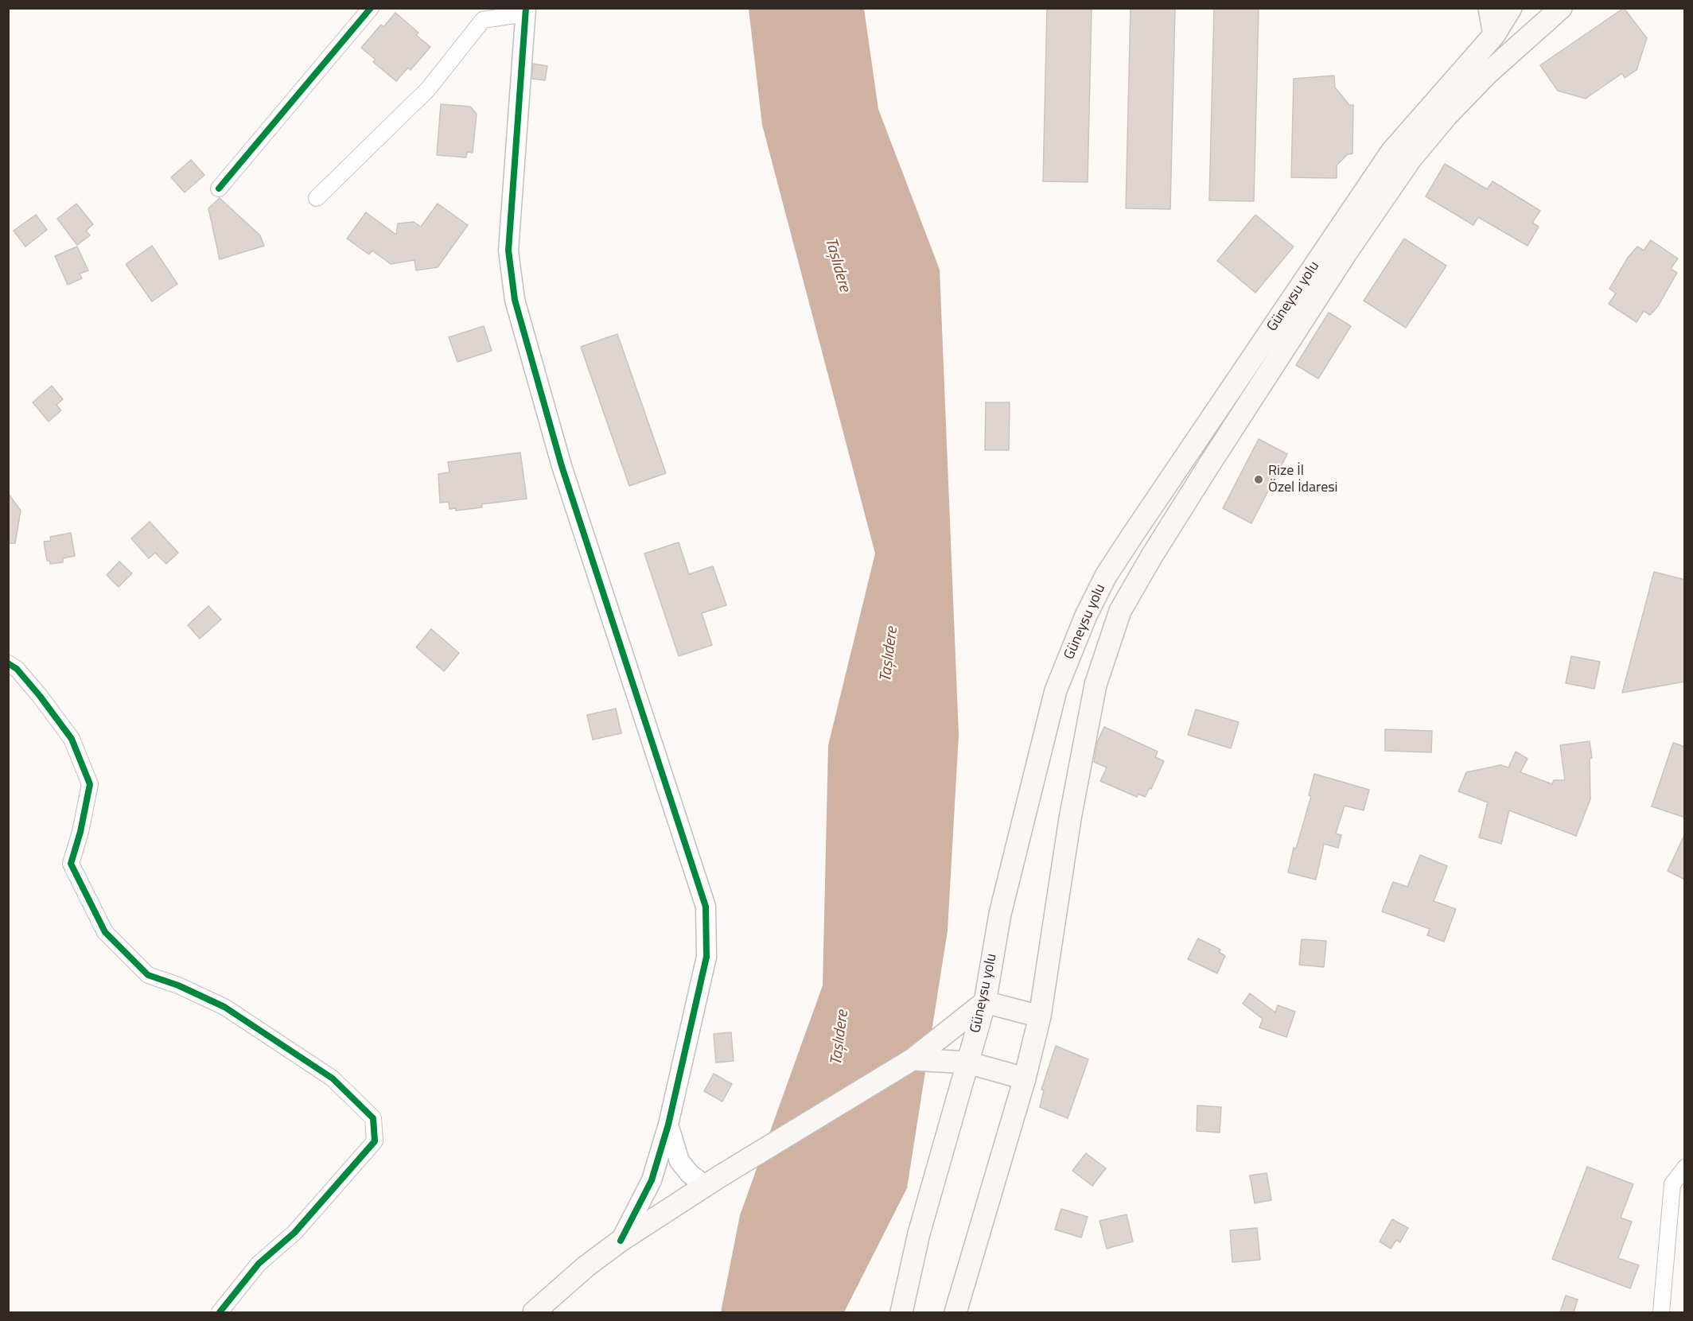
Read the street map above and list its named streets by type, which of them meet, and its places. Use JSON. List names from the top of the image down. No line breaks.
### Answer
{"streets":{"main road":["Güneysu yolu"]},"water":["Taşlıdere"],"places":["Rize İl Özel İdaresi"]}
